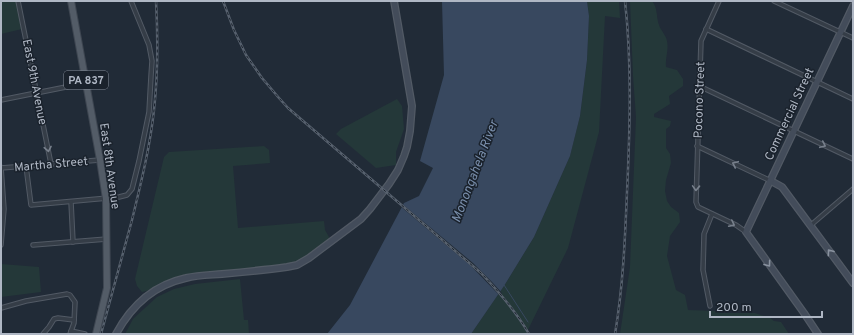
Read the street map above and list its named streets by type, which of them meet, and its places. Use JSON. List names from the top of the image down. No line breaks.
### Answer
{"streets":{"main road":["PA 837","East 8th Avenue"],"street":["East 9th Avenue","Pocono Street","Commercial Street","Martha Street"]},"crossings":[["East 9th Avenue","Martha Street"],["Martha Street","East 8th Avenue"]],"one_way":["East 9th Avenue"],"water":["Monongahela River"],"scale_bar":"200 m"}
